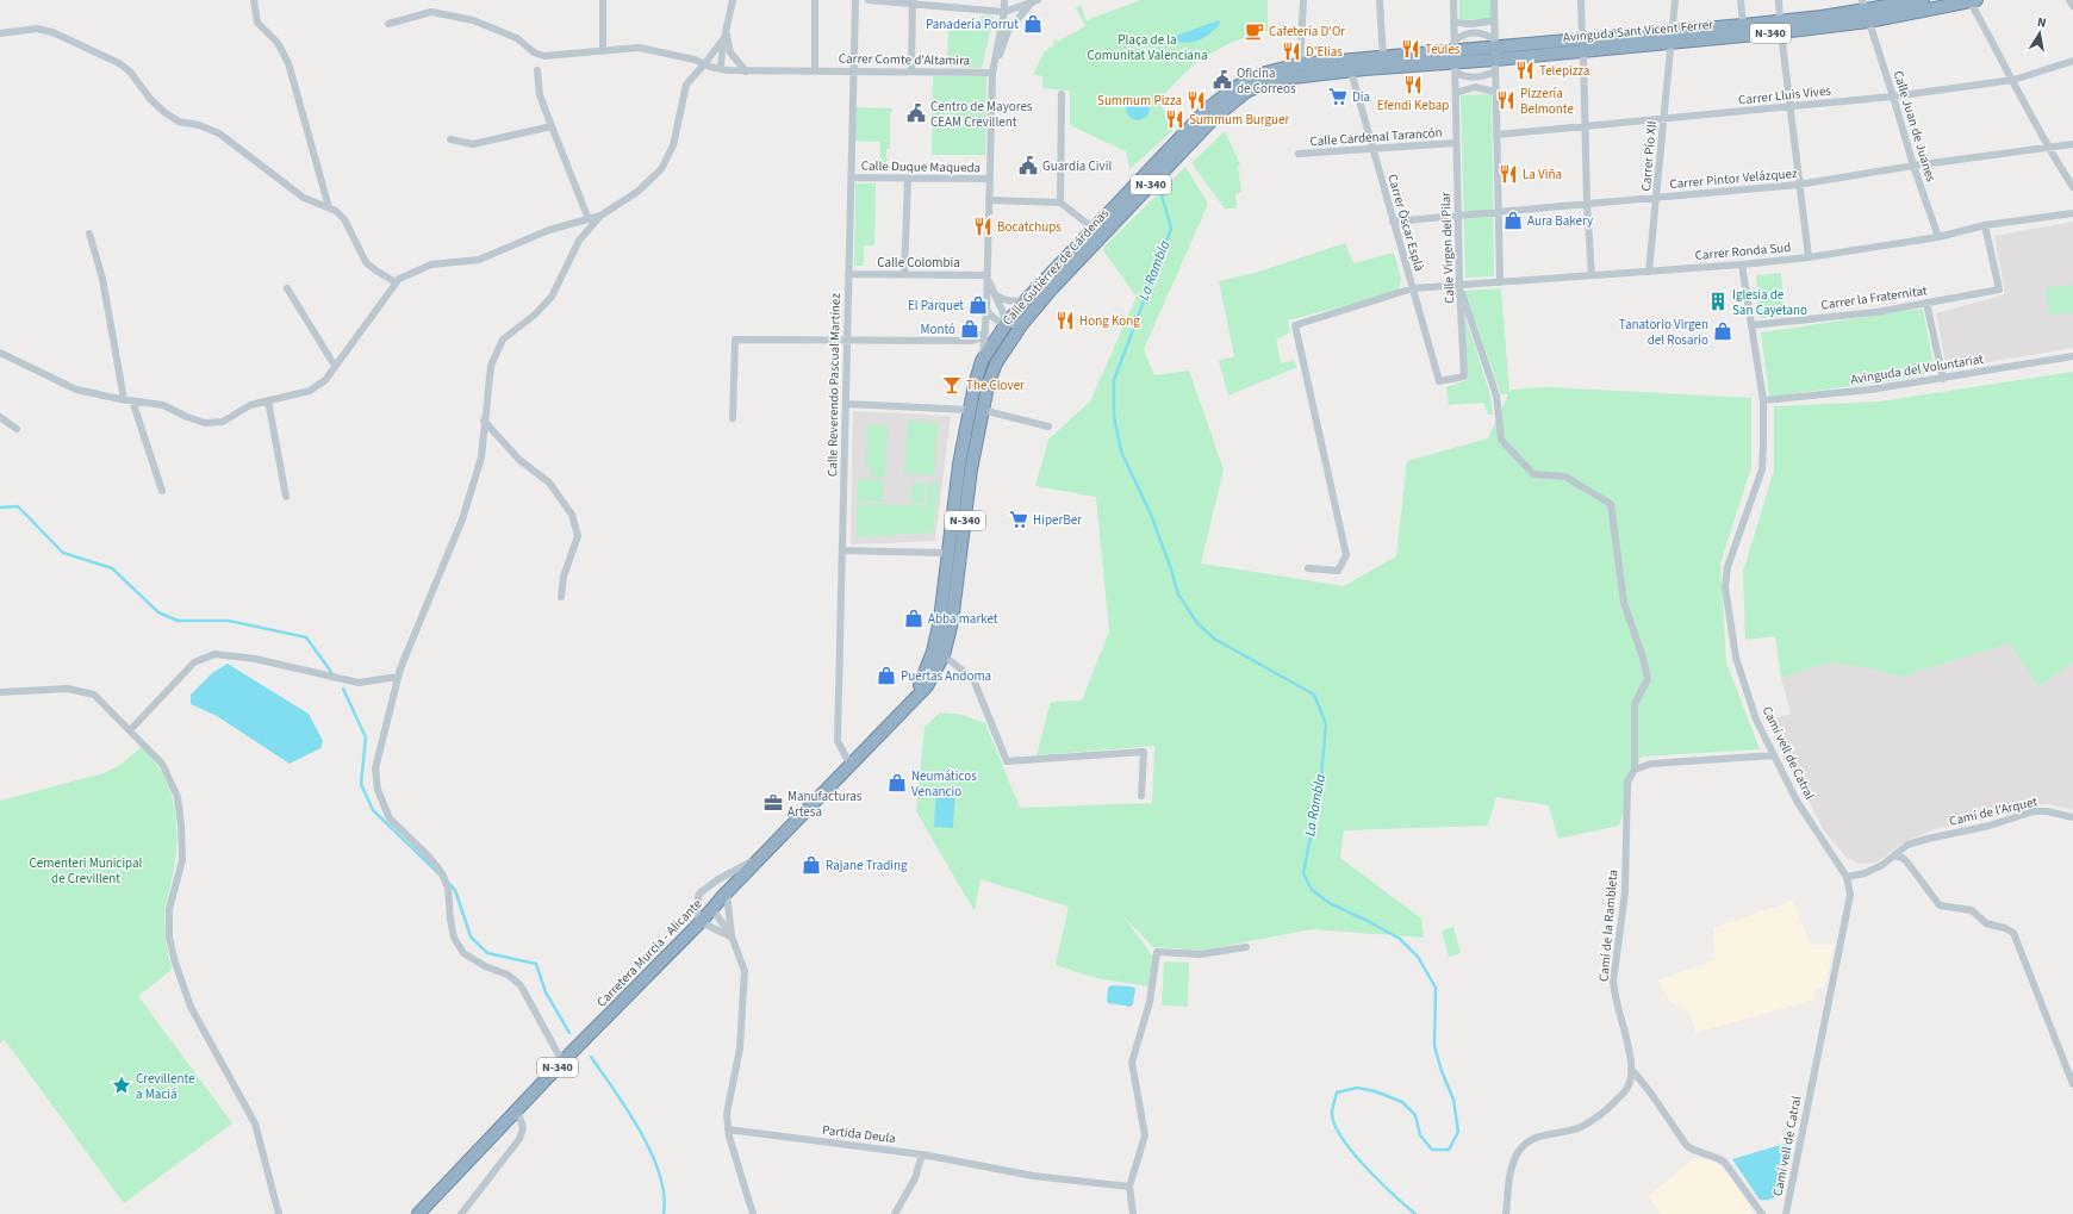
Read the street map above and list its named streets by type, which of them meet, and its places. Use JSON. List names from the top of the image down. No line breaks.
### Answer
{"streets":{"highway":["Avinguda Sant Vicent Ferrer","N-340","Calle Gutiérrez de Cárdenas","Carretera Murcia - Alicante"],"street":["Carrer Comte d'Altamira","Carrer Lluis Vives","Calle Juan de Juanes","Calle Cardenal Tarancón","Carrer Pío XII","Calle Duque Maqueda","Carrer Pintor Velázquez","Carrer Òscar Esplà","Calle Virgen del Pilar","Carrer Ronda Sud","Calle Colombia","Carrer la Fraternitat","Avinguda del Voluntariat","Calle Reverendo Pascual Martínez","Camí vell de Catral","Camí de l'Arquet","Camí de la Rambleta","Partida Deula"]},"crossings":[["Avinguda Sant Vicent Ferrer","Calle Juan de Juanes"],["Avinguda Sant Vicent Ferrer","Carrer Pío XII"],["Avinguda Sant Vicent Ferrer","Carrer Òscar Esplà"],["Avinguda Sant Vicent Ferrer","Calle Virgen del Pilar"],["Avinguda Sant Vicent Ferrer","Calle Gutiérrez de Cárdenas"],["Carrer Comte d'Altamira","Calle Reverendo Pascual Martínez"],["Carrer Lluis Vives","Calle Juan de Juanes"],["Carrer Lluis Vives","Carrer Pío XII"],["Calle Juan de Juanes","Carrer Pintor Velázquez"],["Calle Juan de Juanes","Carrer Ronda Sud"],["Calle Cardenal Tarancón","Carrer Òscar Esplà"],["Calle Cardenal Tarancón","Calle Virgen del Pilar"],["Carrer Pío XII","Carrer Pintor Velázquez"],["Carrer Pío XII","Carrer Ronda Sud"],["Calle Duque Maqueda","Calle Reverendo Pascual Martínez"],["Carrer Pintor Velázquez","Carrer Òscar Esplà"],["Carrer Pintor Velázquez","Calle Virgen del Pilar"],["Carrer Òscar Esplà","Calle Virgen del Pilar"],["Carrer Òscar Esplà","Carrer Ronda Sud"],["Calle Virgen del Pilar","Carrer Ronda Sud"],["Calle Virgen del Pilar","Camí de la Rambleta"],["Carrer Ronda Sud","Carrer la Fraternitat"],["Carrer Ronda Sud","Camí vell de Catral"],["Carrer Ronda Sud","Camí de la Rambleta"],["Calle Colombia","Calle Reverendo Pascual Martínez"],["Calle Gutiérrez de Cárdenas","Carretera Murcia - Alicante"],["Carrer la Fraternitat","Camí vell de Catral"],["Avinguda del Voluntariat","Camí vell de Catral"],["Calle Reverendo Pascual Martínez","Carretera Murcia - Alicante"],["Camí vell de Catral","Camí de l'Arquet"]],"water":["La Rambla"],"parks":["Plaça de la Comunitat Valenciana","Cementeri Municipal de Crevillent"],"places":{"shop":["Panadería Porrut","Aura Bakery","El Parquet","Montó","Tanatorio Virgen del Rosario","Abba market","Puertas Andoma","Neumáticos Venancio","Rajane Trading"],"cafe":["Cafetería D'Or"],"restaurant":["Teules","D'Elias","Telepizza","Efendi Kebap","Summum Pizza","Pizzería Belmonte","Summum Burguer","La Viña","Bocatchups","Hong Kong"],"public building":["Oficina de Correos","Centro de Mayores CEAM Crevillent","Guardia Civil"],"supermarket":["Dia","HiperBer"],"building":["Iglesia de San Cayetano"],"bar":["The Clover"],"office":["Manufacturas Artesa"],"place":["Crevillente a Maciá"]},"north":"top"}
